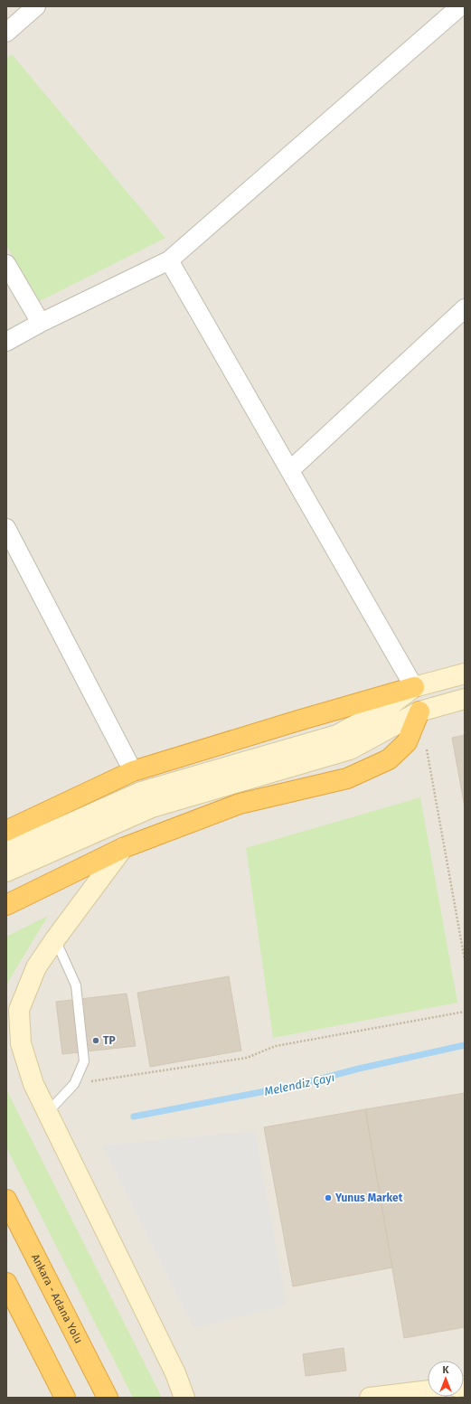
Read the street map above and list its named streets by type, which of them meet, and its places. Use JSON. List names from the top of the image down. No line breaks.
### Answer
{"streets":{"highway":["Ankara - Adana Yolu"]},"water":["Melendiz Çayı"],"places":["TP","Yunus Market"],"north":"top"}
